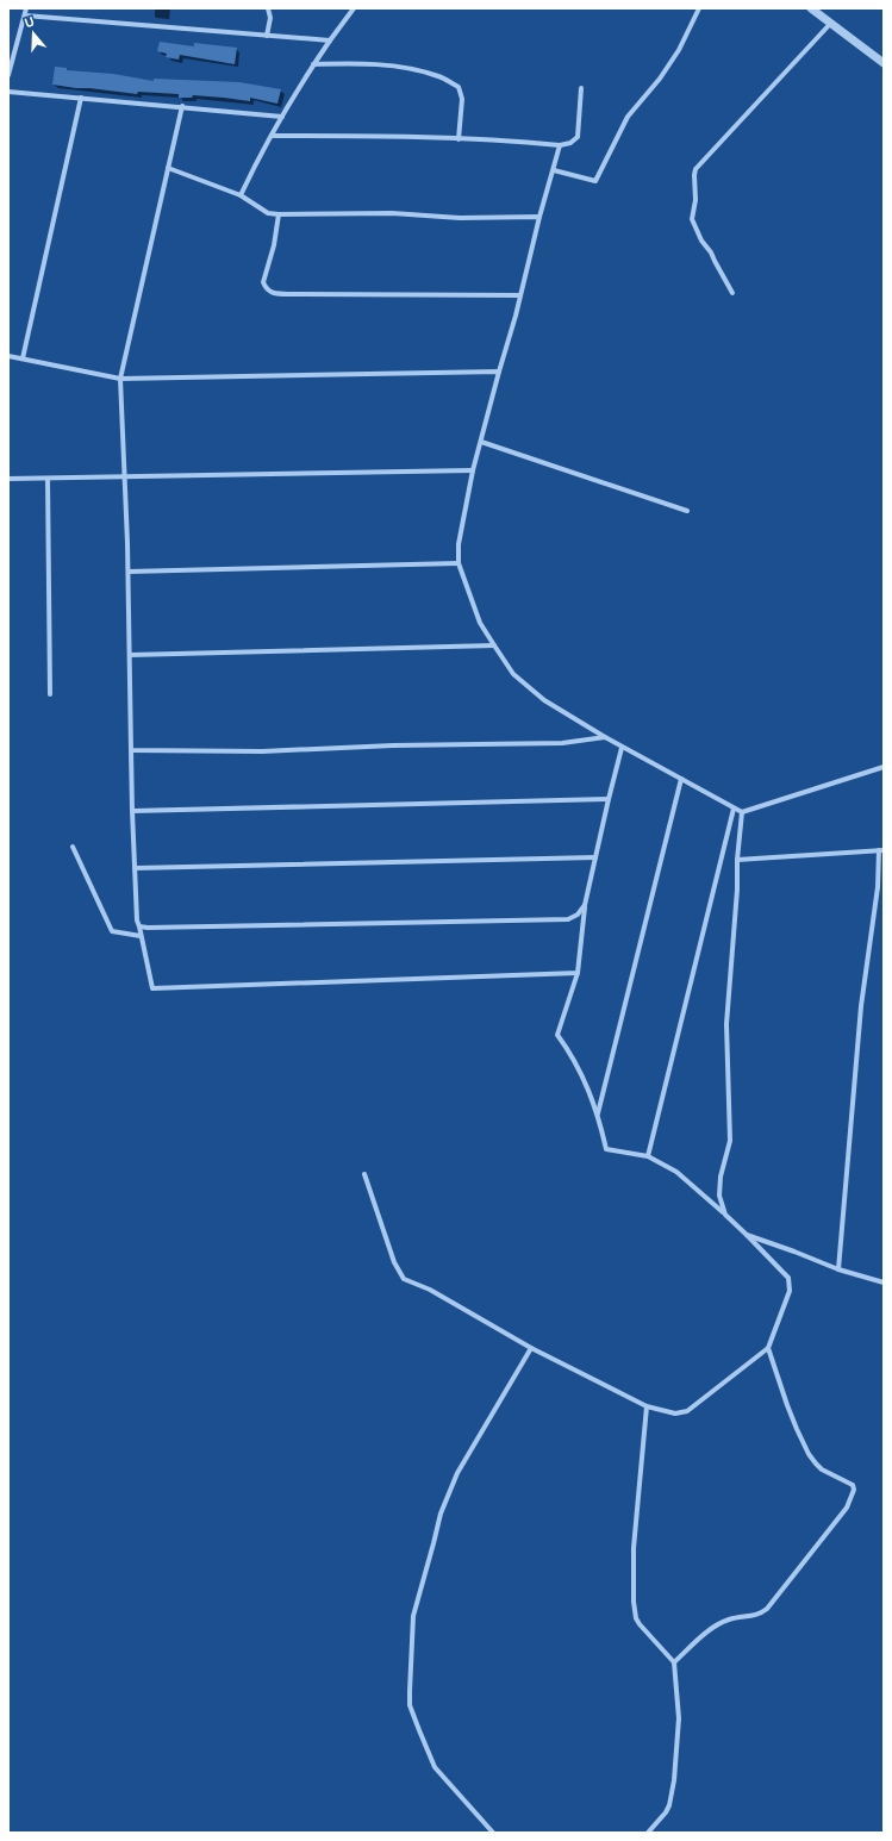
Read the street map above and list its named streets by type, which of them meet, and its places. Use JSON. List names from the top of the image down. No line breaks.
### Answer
{"north":"top"}
